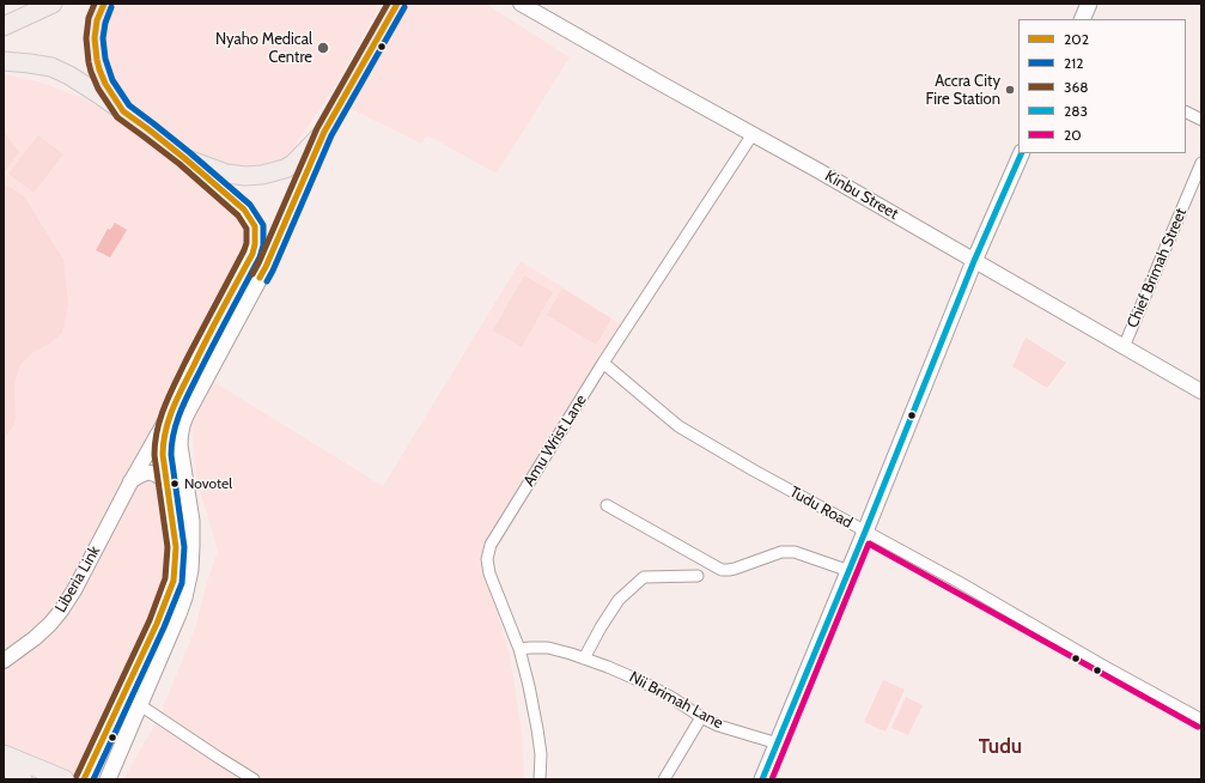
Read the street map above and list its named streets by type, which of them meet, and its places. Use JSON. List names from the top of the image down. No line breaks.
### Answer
{"streets":{"street":["Kinbu Street","Chief Brimah Street","Amu Wrist Lane","Tudu Road","Liberia Link","Nii Brimah Lane"]},"crossings":[["Kinbu Street","Chief Brimah Street"],["Kinbu Street","Amu Wrist Lane"],["Amu Wrist Lane","Tudu Road"],["Amu Wrist Lane","Nii Brimah Lane"]],"districts":["Tudu"],"places":["Nyaho Medical Centre","Accra City Fire Station","Novotel"],"lines":["transit line 202","transit line 368","transit line 212","transit line 283","transit line 20"],"legend":["202","212","368","283","20"]}
